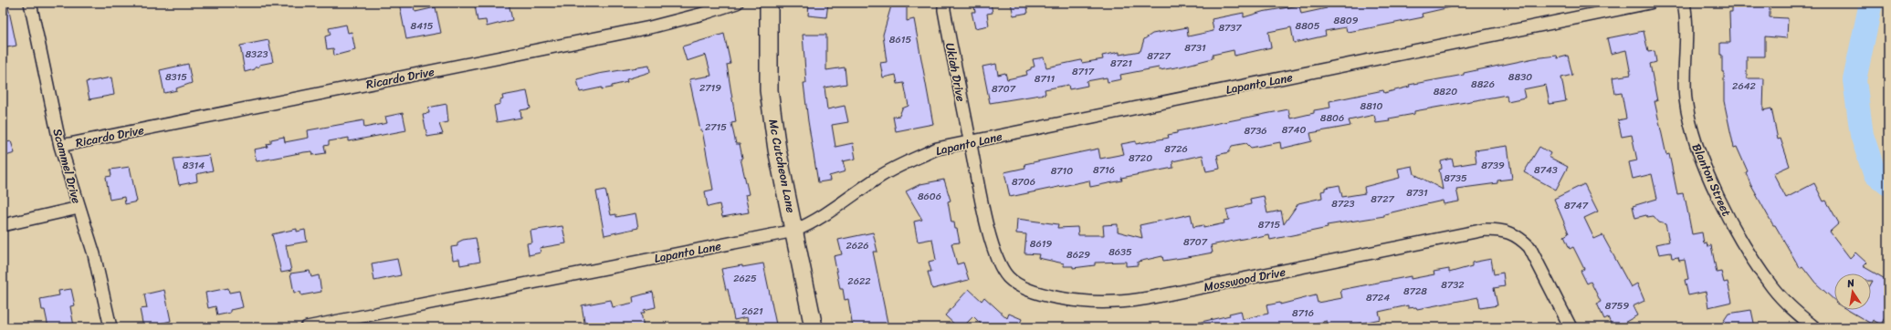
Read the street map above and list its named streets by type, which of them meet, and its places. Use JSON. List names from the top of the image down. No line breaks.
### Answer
{"streets":{"street":["Ukiah Drive","Ricardo Drive","Lapanto Lane","Scammel Drive","Mc Cutcheon Lane","Blanton Street","Mosswood Drive"]},"crossings":[["Ukiah Drive","Lapanto Lane"],["Ukiah Drive","Mosswood Drive"],["Ricardo Drive","Scammel Drive"],["Lapanto Lane","Mc Cutcheon Lane"],["Lapanto Lane","Mosswood Drive"]],"house_numbers":["8809","8415","8805","8737","8615","8731","8323","8727","8721","8717","8315","8830","8711","8826","2642","2719","8707","8820","8810","8806","2715","8740","8736","8726","8720","8314","8739","8716","8743","8710","8735","8706","8731","8606","8727","8723","8747","8715","8707","8619","2626","8635","8629","2625","2622","8732","8728","8724","8759","2621","8716"],"north":"top"}
